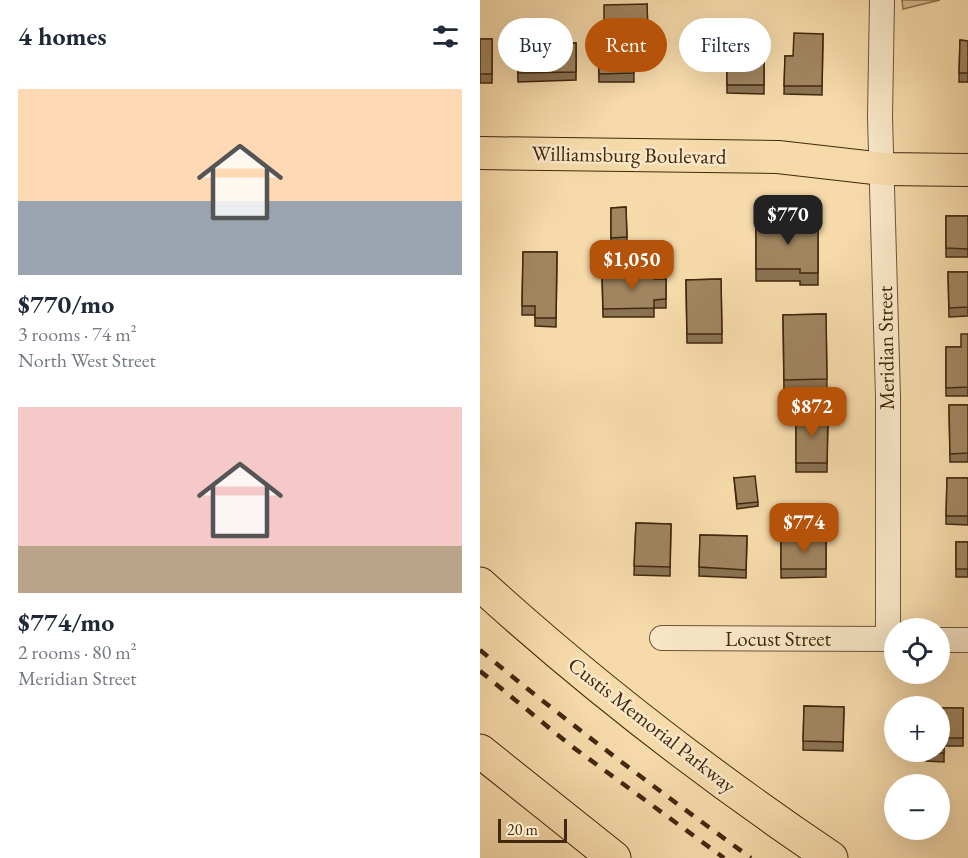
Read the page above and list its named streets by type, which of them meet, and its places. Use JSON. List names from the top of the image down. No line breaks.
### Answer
{"streets":{"highway":["Custis Memorial Parkway"],"main road":["Williamsburg Boulevard"],"street":["Meridian Street","Locust Street"]},"crossings":[["Williamsburg Boulevard","Meridian Street"]],"scale_bar":"20 m","page":{"heading":"4 homes","chip":["Buy","Rent","Filters"],"list":[{"name":"$770/mo","note":"3 rooms · 74 m² · North West Street"},{"name":"$774/mo","note":"2 rooms · 80 m² · Meridian Street"}],"price":["$770","$1,050","$872","$774"],"map_buttons":["+","−"],"scale":"20 m"}}
